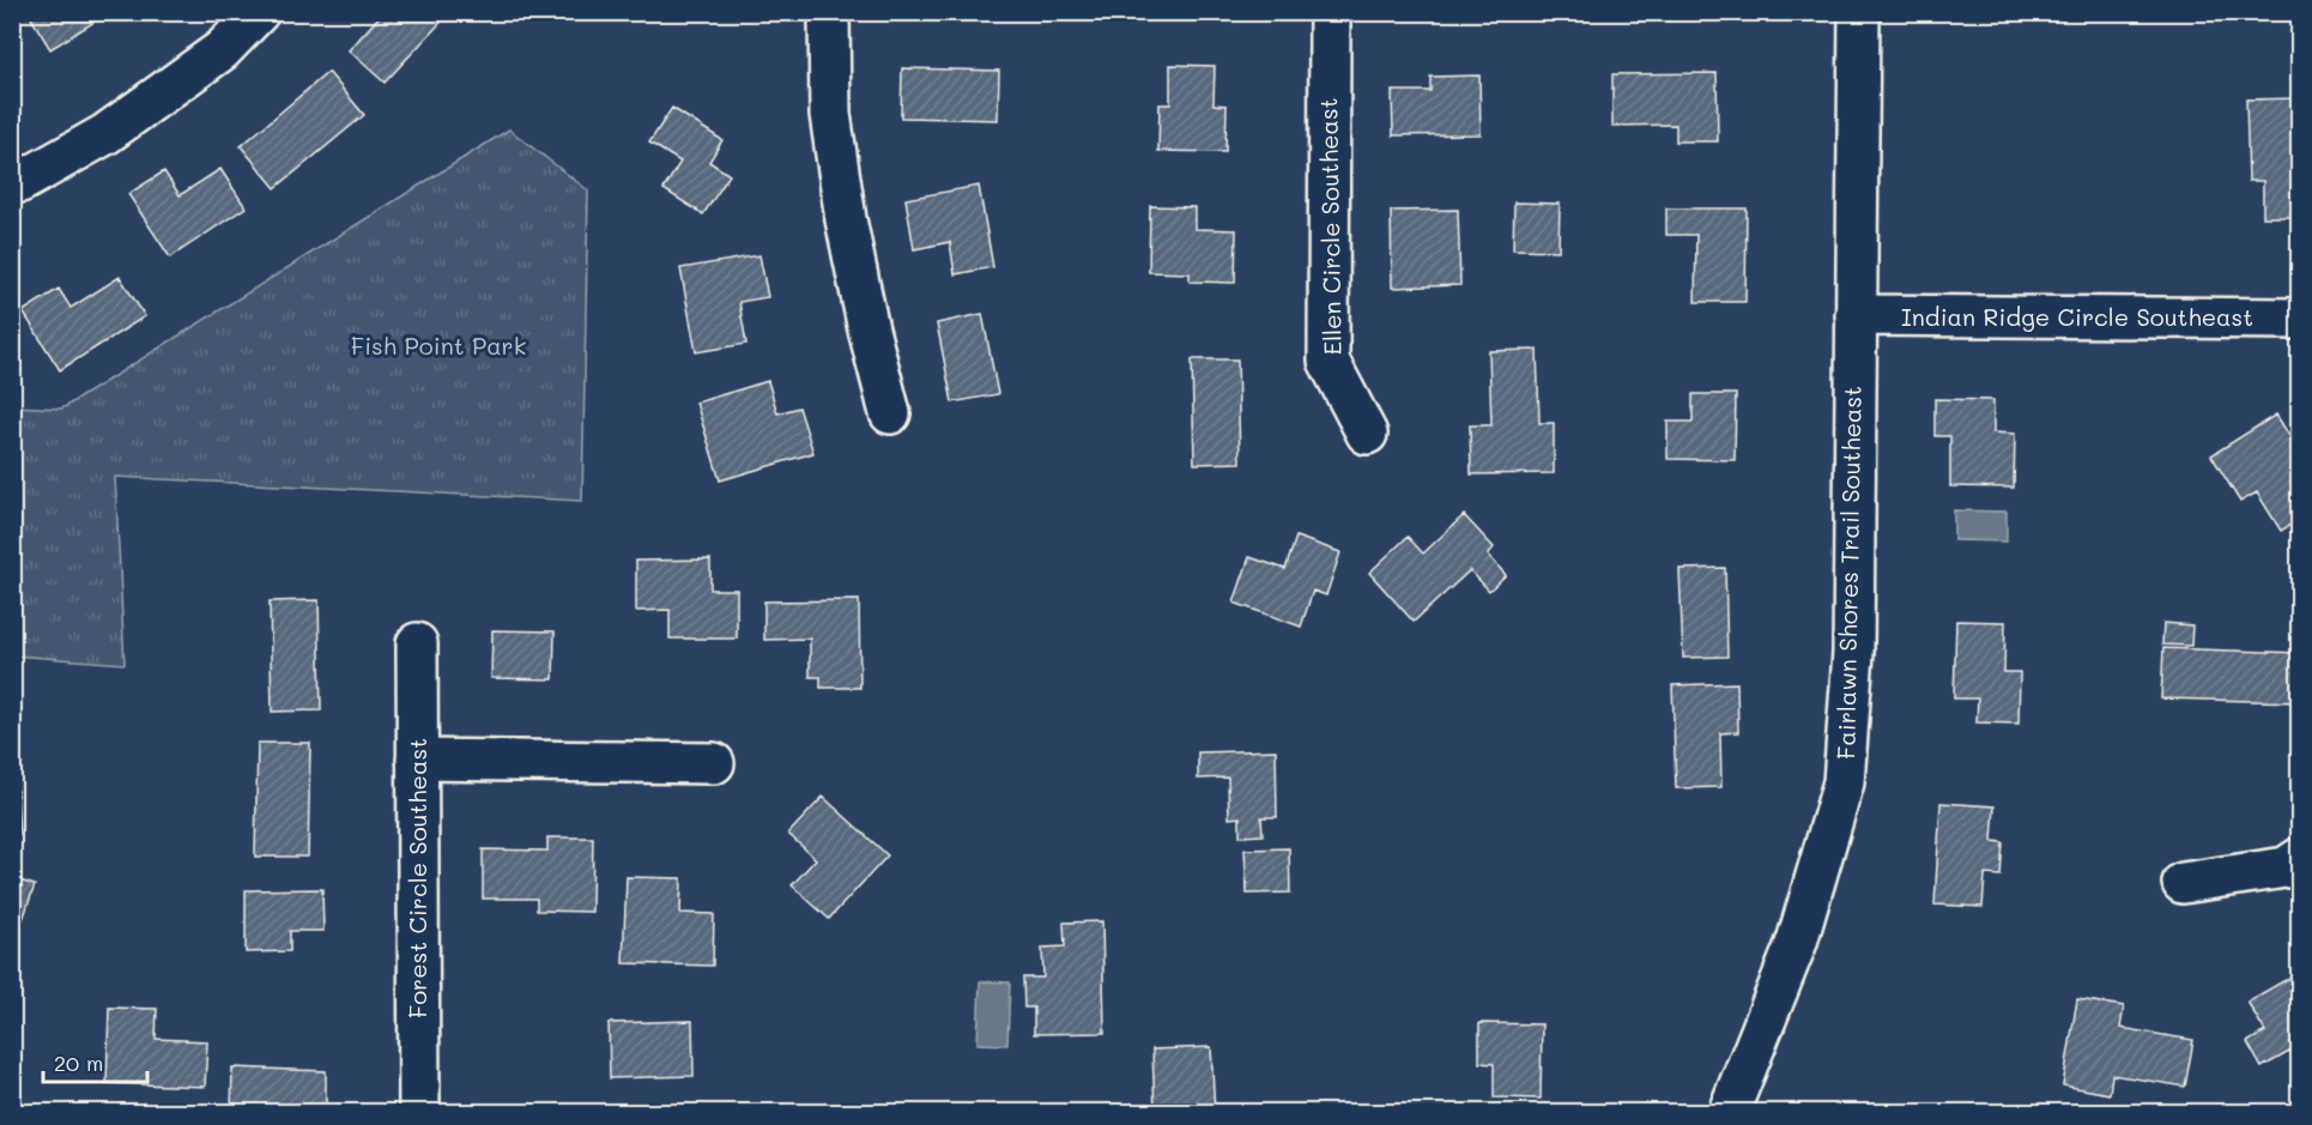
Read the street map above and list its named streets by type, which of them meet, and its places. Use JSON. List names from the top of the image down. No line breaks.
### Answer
{"streets":{"street":["Ellen Circle Southeast","Indian Ridge Circle Southeast","Fairlawn Shores Trail Southeast","Forest Circle Southeast"]},"crossings":[["Indian Ridge Circle Southeast","Fairlawn Shores Trail Southeast"]],"parks":["Fish Point Park"],"scale_bar":"20 m"}
